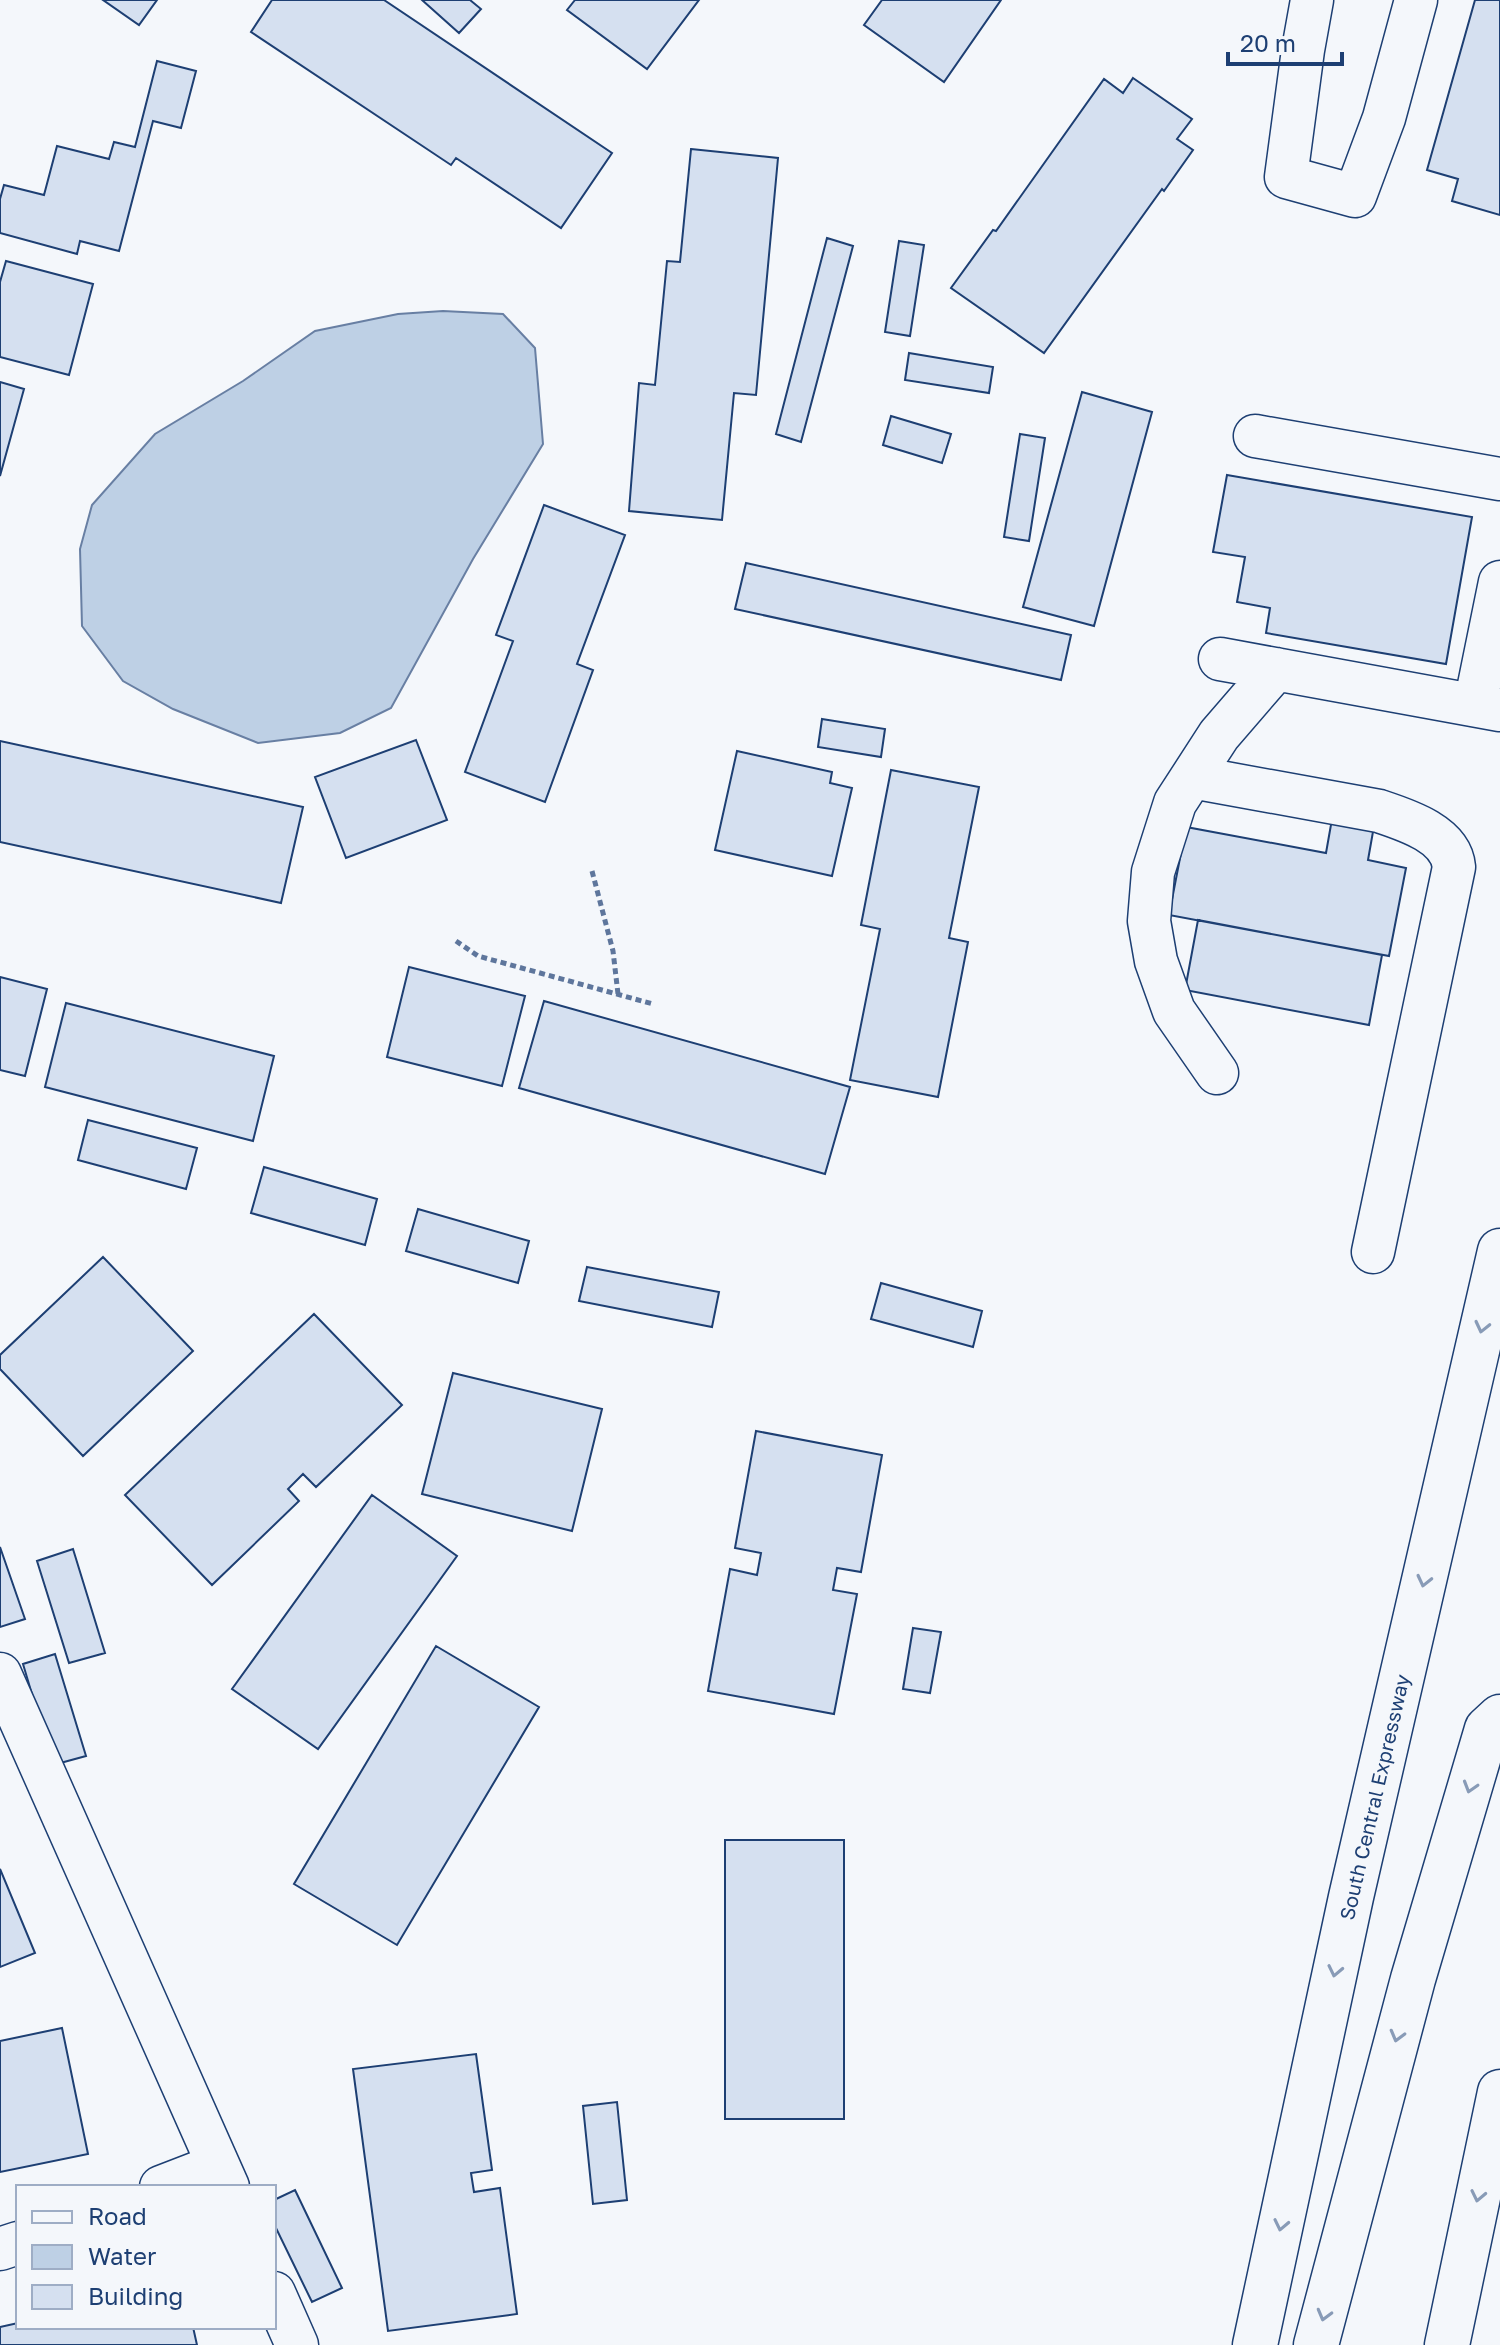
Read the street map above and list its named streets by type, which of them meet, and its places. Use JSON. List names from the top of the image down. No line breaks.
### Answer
{"streets":{"main road":["South Central Expressway"]},"legend":["Road","Water","Building"],"scale_bar":"20 m"}
